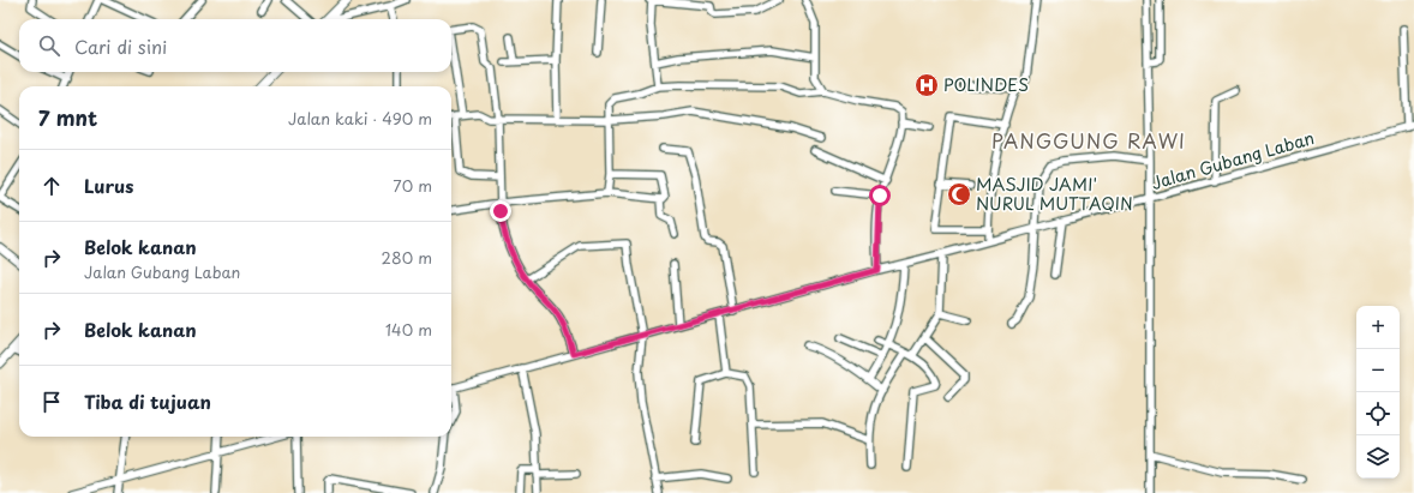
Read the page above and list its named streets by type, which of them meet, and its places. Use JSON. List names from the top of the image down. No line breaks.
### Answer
{"streets":{"street":["Jalan Gubang Laban"]},"districts":["PANGGUNG RAWI"],"places":{"hospital":["POLINDES"],"mosque":["MASJID JAMI' NURUL MUTTAQIN"]},"page":{"search":"Cari di sini","heading":["7 mnt","Jalan kaki · 490 m"],"list":[["Lurus","70 m"],["Belok kanan","Jalan Gubang Laban","280 m"],["Belok kanan","140 m"],"Tiba di tujuan"],"map_buttons":["+","−"]}}
